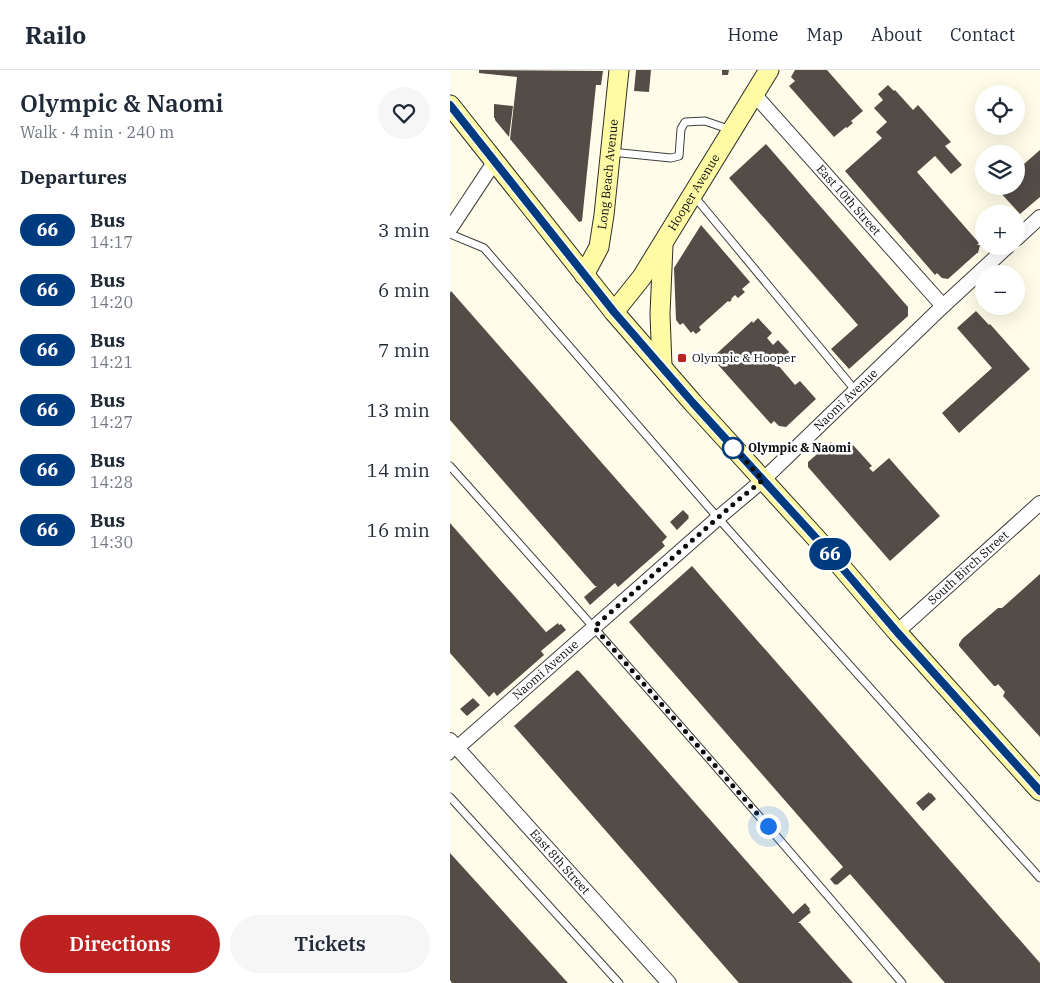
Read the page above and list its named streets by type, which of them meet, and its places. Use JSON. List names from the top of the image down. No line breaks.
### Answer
{"streets":{"main road":["Long Beach Avenue","Hooper Avenue"],"street":["East 10th Street","Naomi Avenue","South Birch Street","East 8th Street"]},"crossings":[["Hooper Avenue","East 10th Street"],["East 10th Street","Naomi Avenue"],["Naomi Avenue","East 8th Street"]],"places":{"transit":["Olympic & Hooper"],"other":["Olympic & Naomi"]},"lines":["bus line 66"],"page":{"header":"Railo","nav":["Home","Map","About","Contact"],"heading":[["Olympic & Naomi","Walk · 4 min · 240 m"],"Departures"],"on_map":"66","map_buttons":["+","−"],"list":[{"mark":"66","name":"Bus","note":"14:17","value":"3 min"},{"mark":"66","name":"Bus","note":"14:20","value":"6 min"},{"mark":"66","name":"Bus","note":"14:21","value":"7 min"},{"mark":"66","name":"Bus","note":"14:27","value":"13 min"},{"mark":"66","name":"Bus","note":"14:28","value":"14 min"},{"mark":"66","name":"Bus","note":"14:30","value":"16 min"}],"buttons":["Directions","Tickets"]}}
